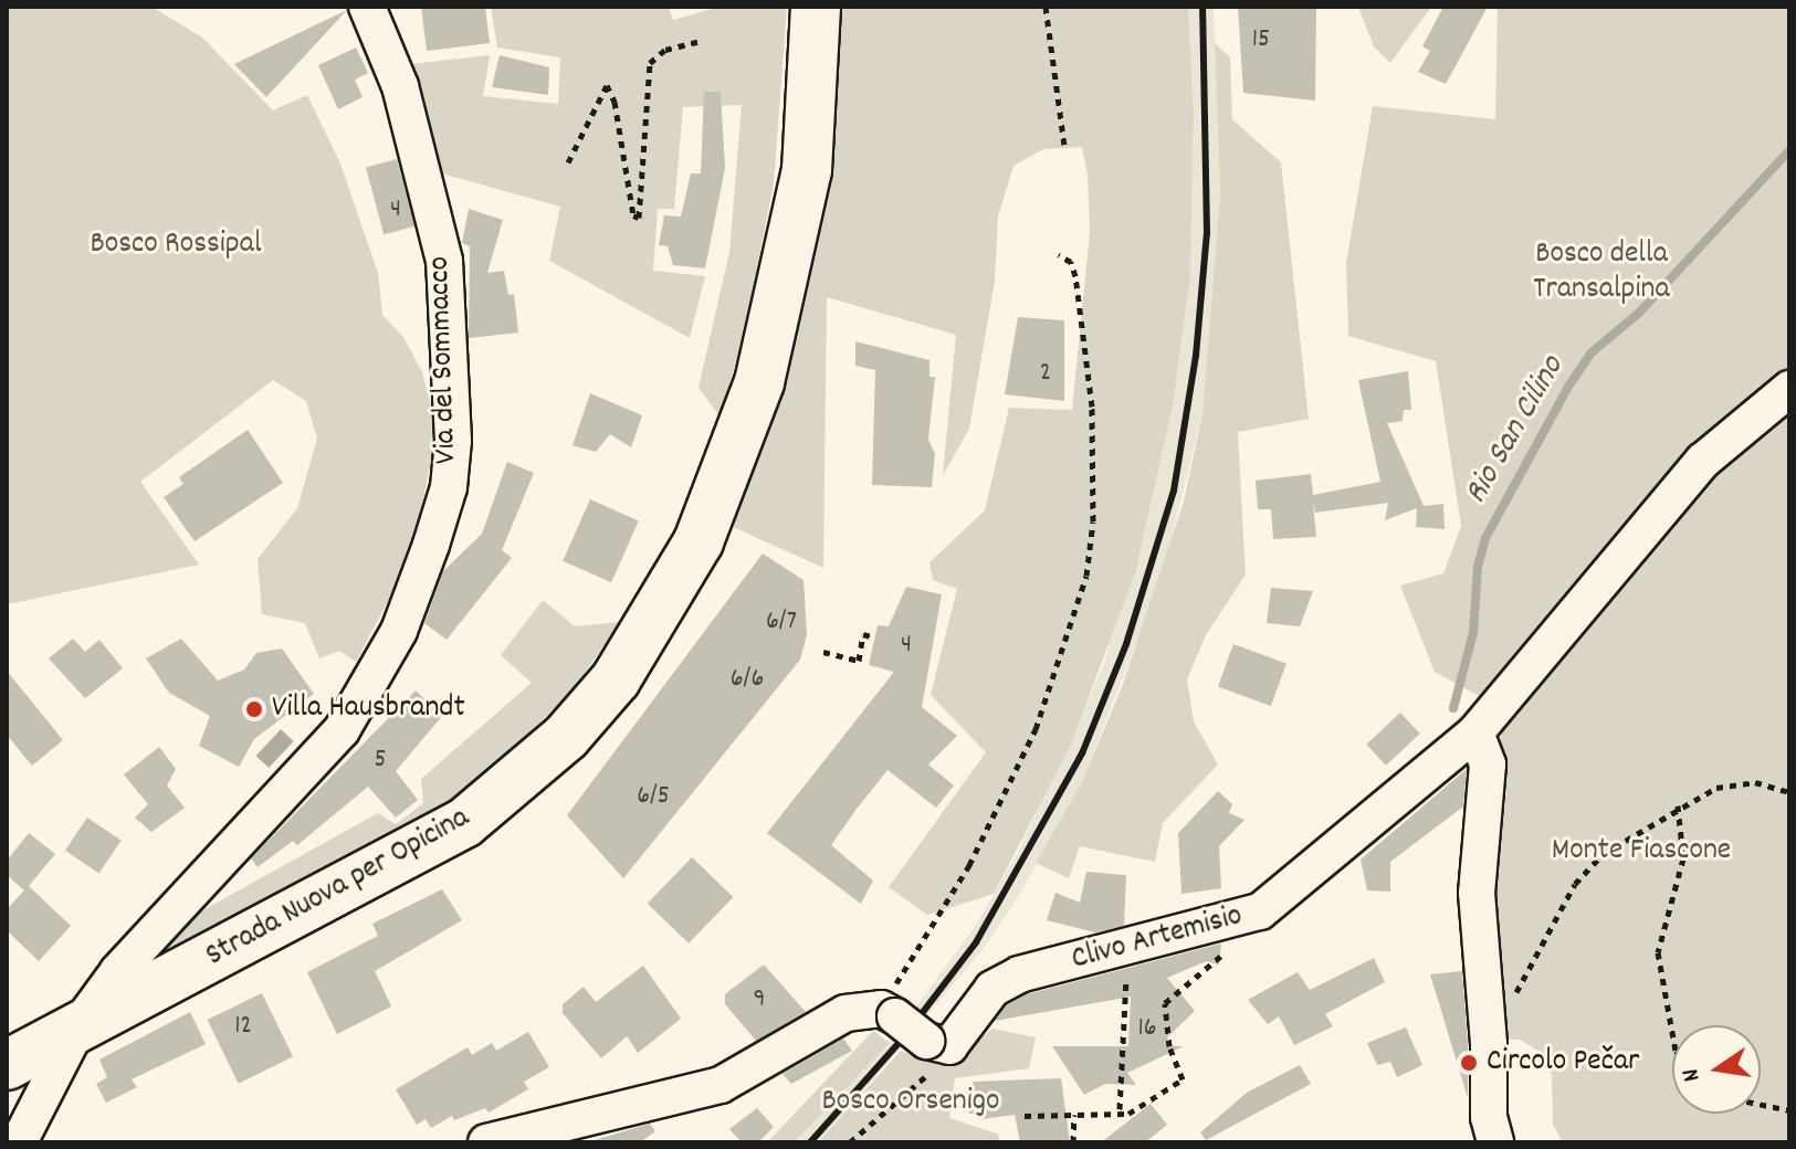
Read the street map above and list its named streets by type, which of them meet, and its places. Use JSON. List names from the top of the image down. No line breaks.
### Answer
{"streets":{"main road":["Strada Nuova per Opicina"],"street":["Via del Sommacco","Clivo Artemisio"]},"crossings":[["Via del Sommacco","Strada Nuova per Opicina"]],"water":["Rio San Cilino"],"parks":["Bosco Rossipal","Bosco della Transalpina","Monte Fiascone","Bosco Orsenigo"],"places":["Villa Hausbrandt","Circolo Pečar"],"house_numbers":["15","4","2","6/7","4","6/6","5","6/5","9","12","16"],"north":"left"}
